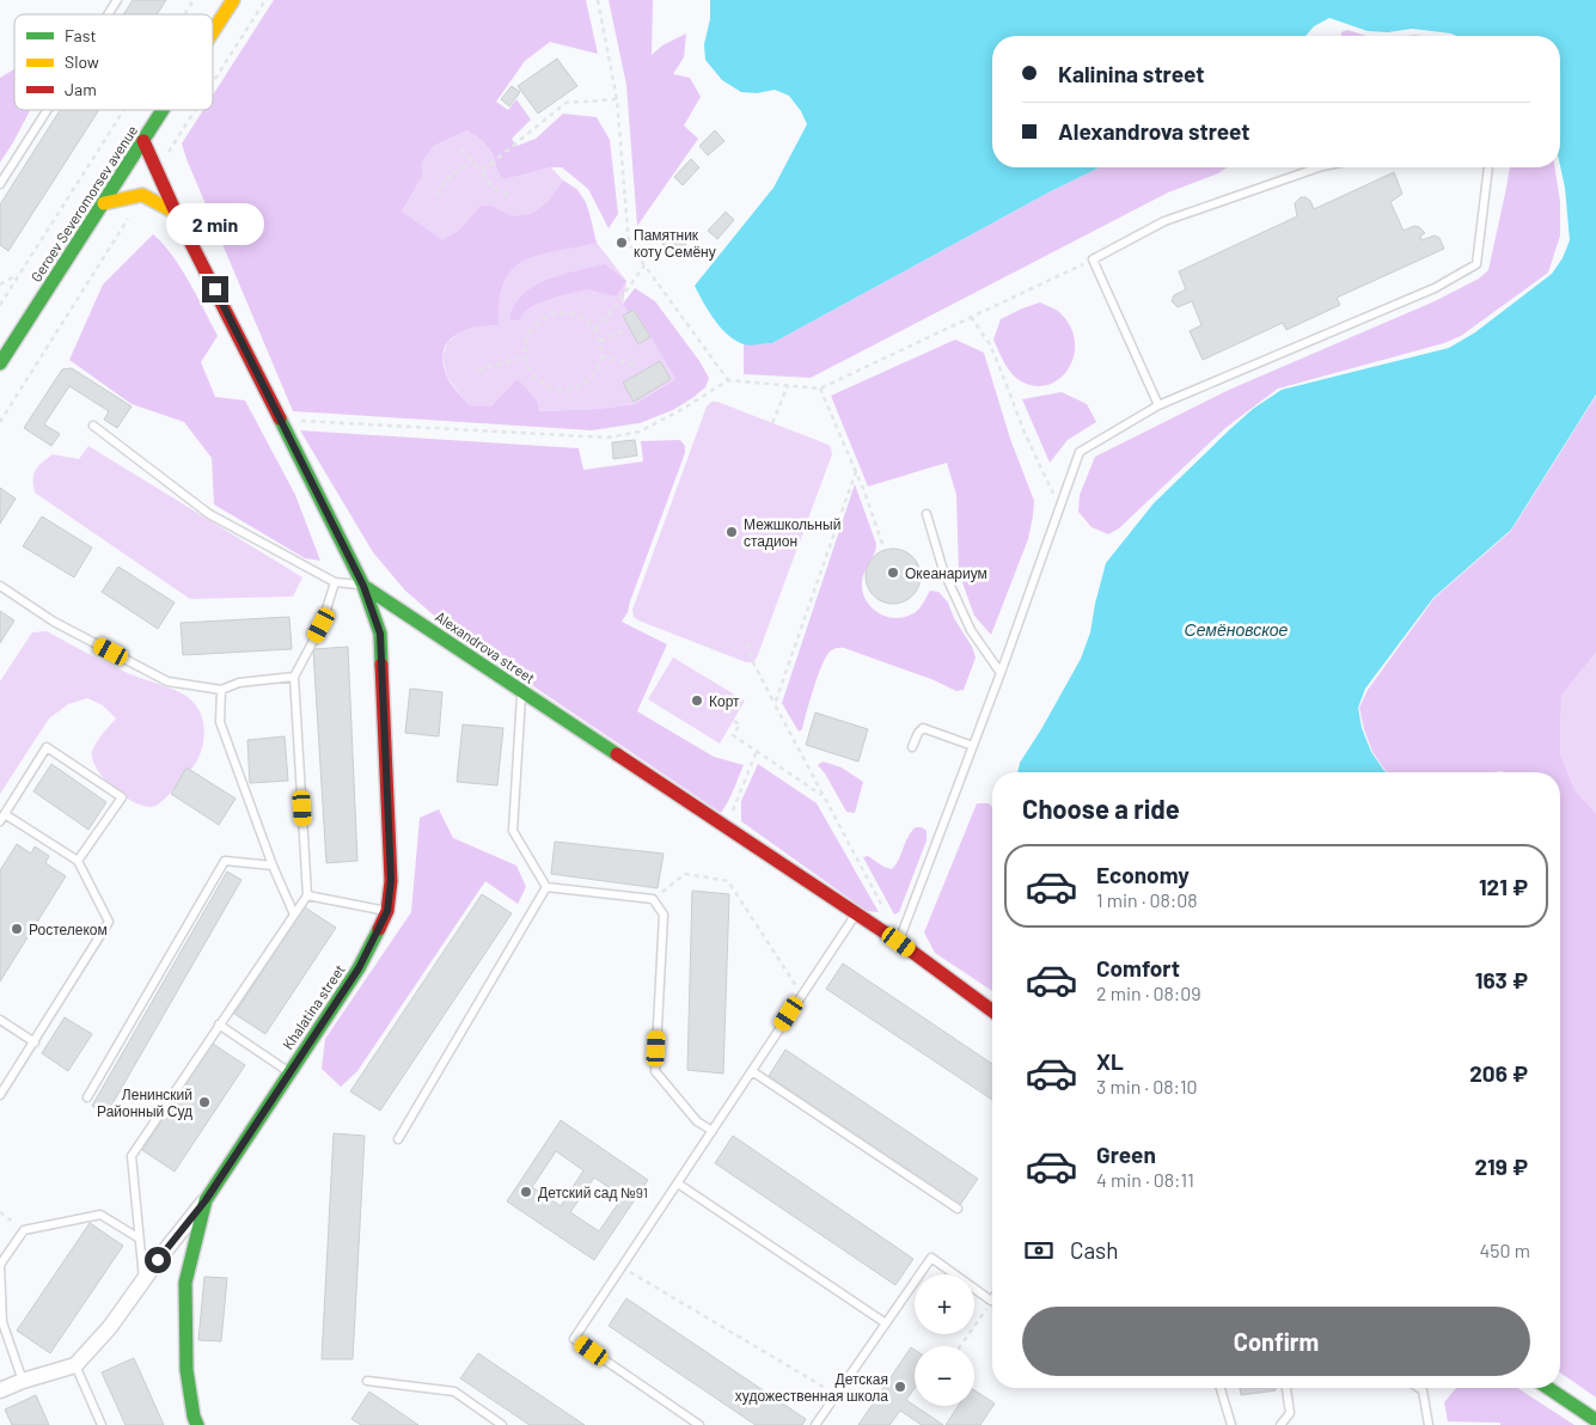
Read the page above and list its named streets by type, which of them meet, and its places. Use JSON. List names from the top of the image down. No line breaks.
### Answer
{"streets":{"street":["Geroev Severomorsev avenue","Alexandrova street","Khalatina street"]},"crossings":[["Geroev Severomorsev avenue","Alexandrova street"],["Alexandrova street","Khalatina street"]],"water":["Семёновское"],"places":["Памятник коту Семёну","Межшкольный стадион","Океанариум","Корт","Ростелеком","Ленинский Районный Суд","Детский сад №91","Детская художественная школа"],"legend":["Fast","Slow","Jam"],"page":{"banner":["Kalinina street","Alexandrova street"],"bubble":"2 min","heading":"Choose a ride","list":[{"name":"Economy","note":"1 min · 08:08","value":"121 ₽"},{"name":"Comfort","note":"2 min · 08:09","value":"163 ₽"},{"name":"XL","note":"3 min · 08:10","value":"206 ₽"},{"name":"Green","note":"4 min · 08:11","value":"219 ₽"}],"pay":["Cash","450 m"],"map_buttons":["+","−"],"buttons":"Confirm"}}
